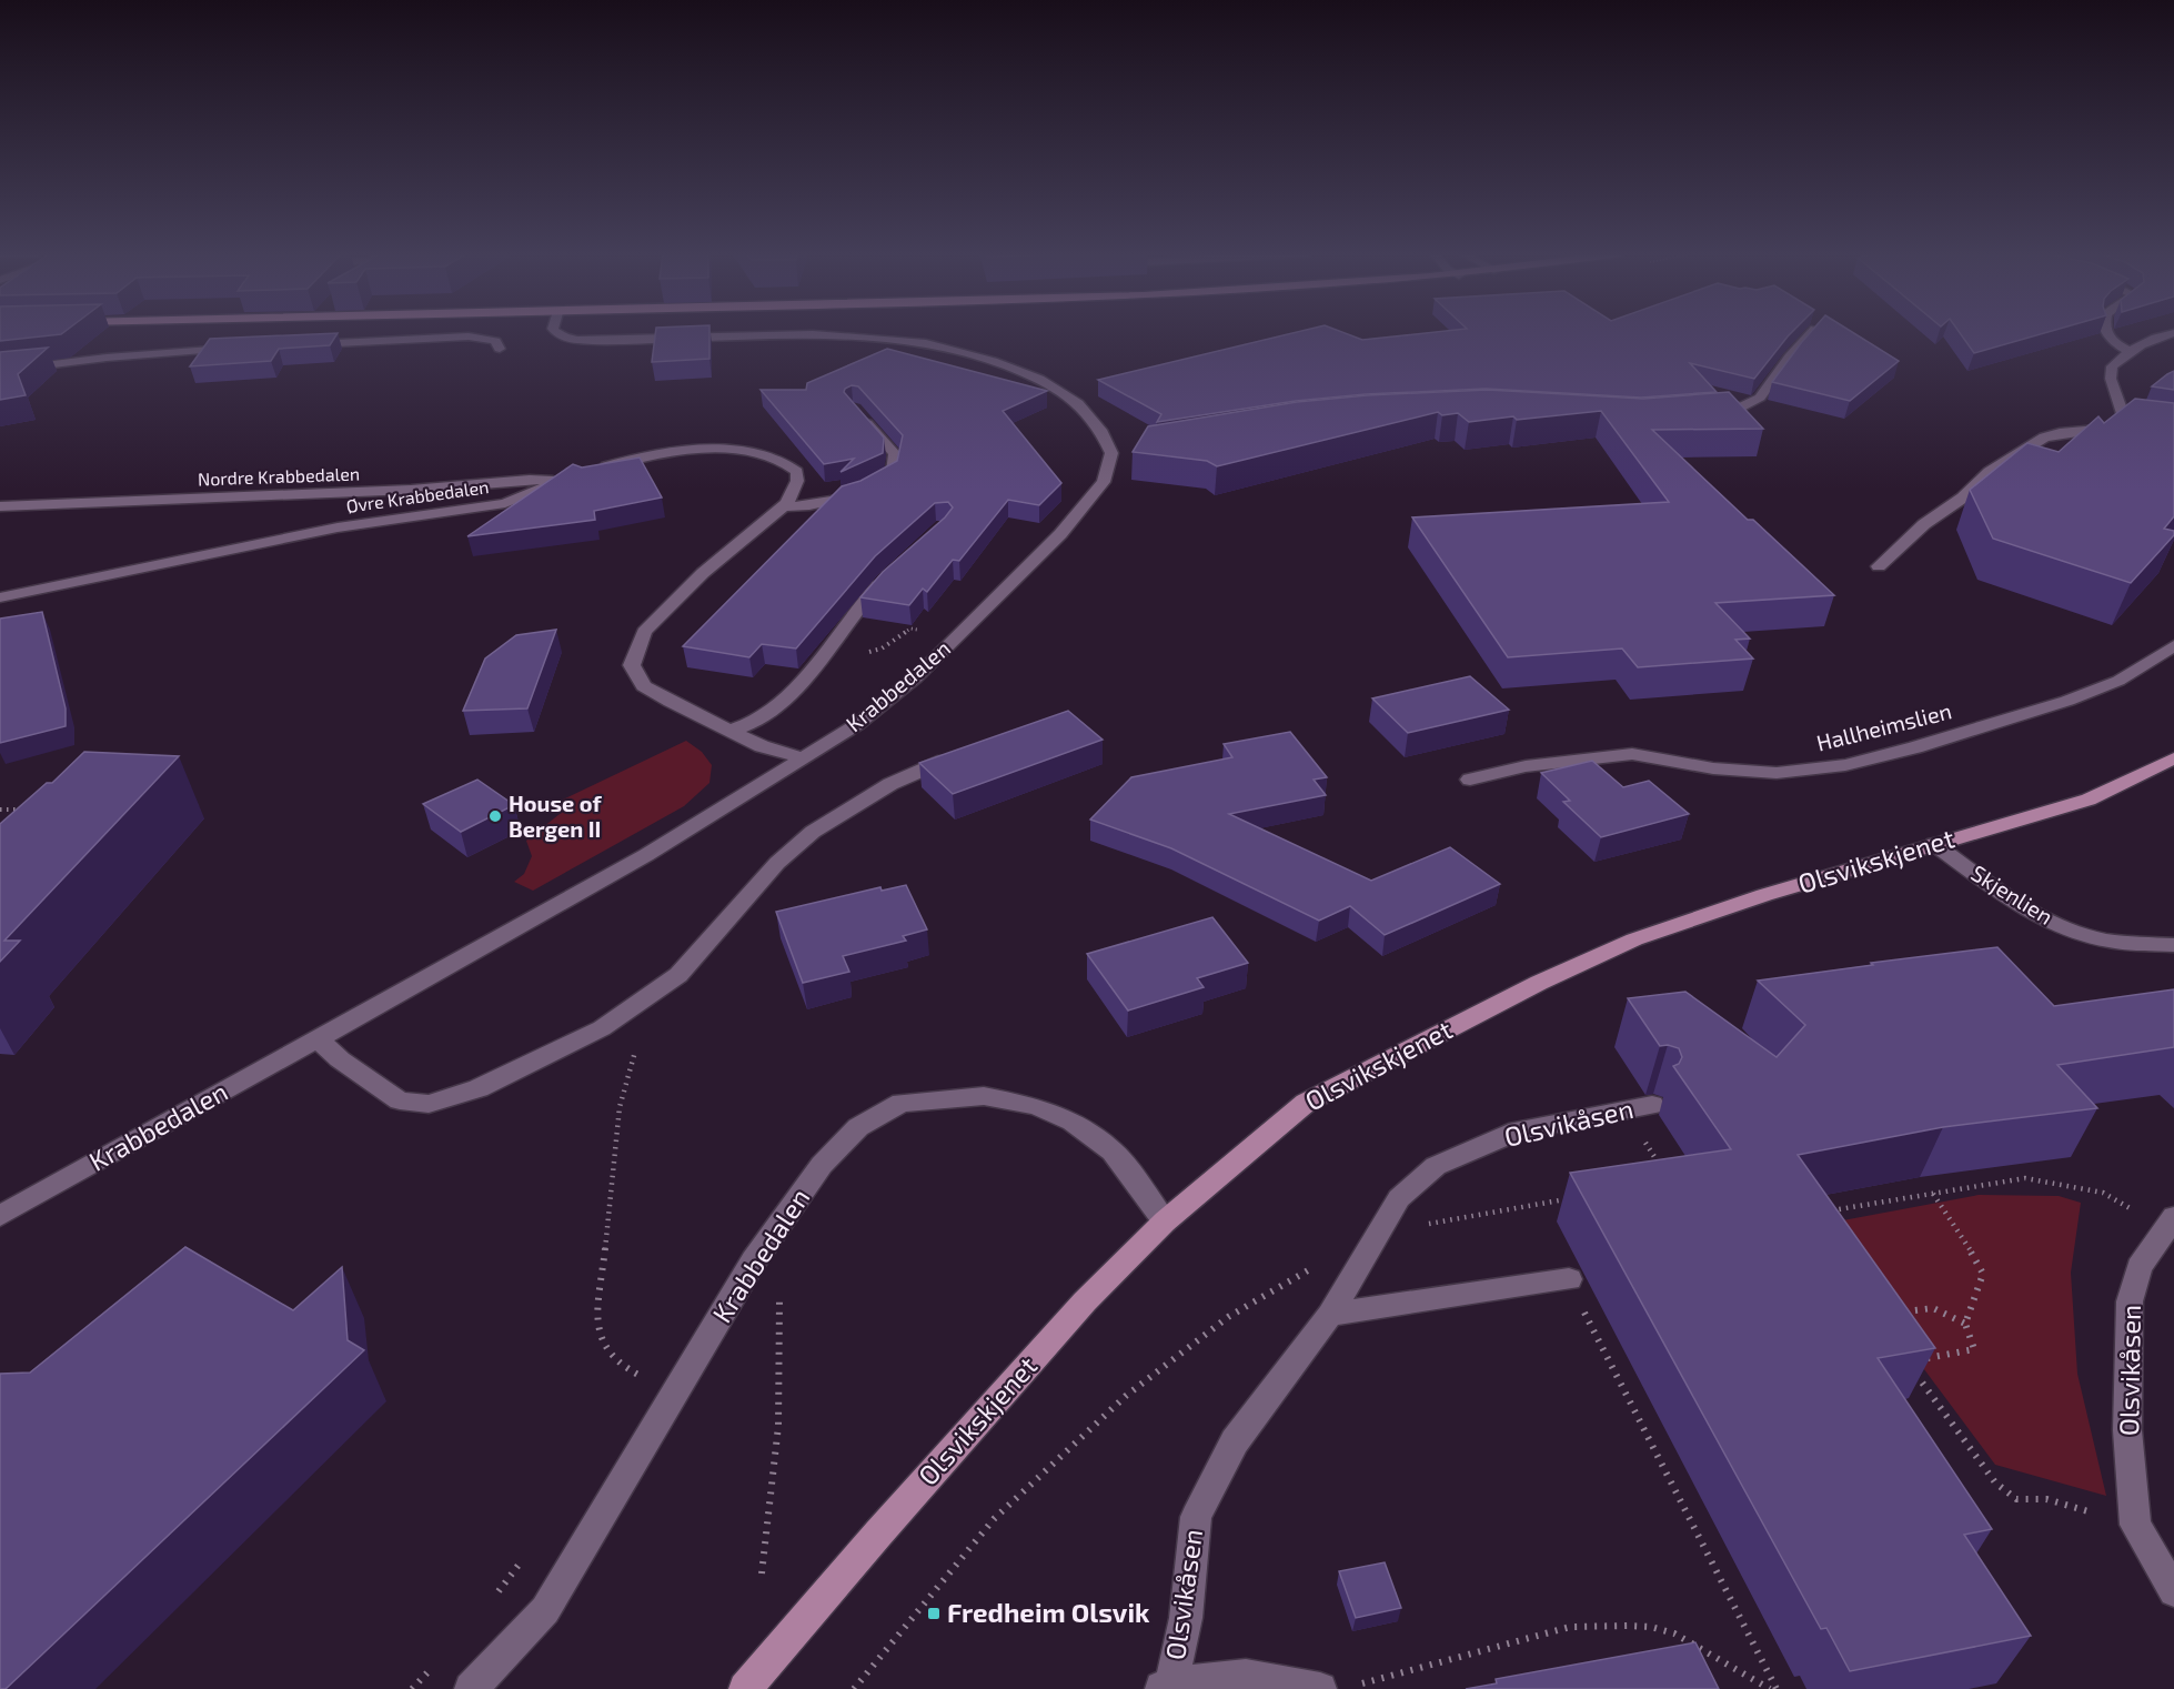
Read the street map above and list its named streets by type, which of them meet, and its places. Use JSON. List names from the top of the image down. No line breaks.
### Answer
{"streets":{"main road":["Olsvikskjenet"],"street":["Nordre Krabbedalen","Øvre Krabbedalen","Krabbedalen","Hallheimslien","Skjenlien","Olsvikåsen"]},"crossings":[["Nordre Krabbedalen","Øvre Krabbedalen"],["Krabbedalen","Olsvikskjenet"],["Olsvikskjenet","Skjenlien"]],"places":{"other":["House of Bergen II"],"transit":["Fredheim Olsvik"]}}
